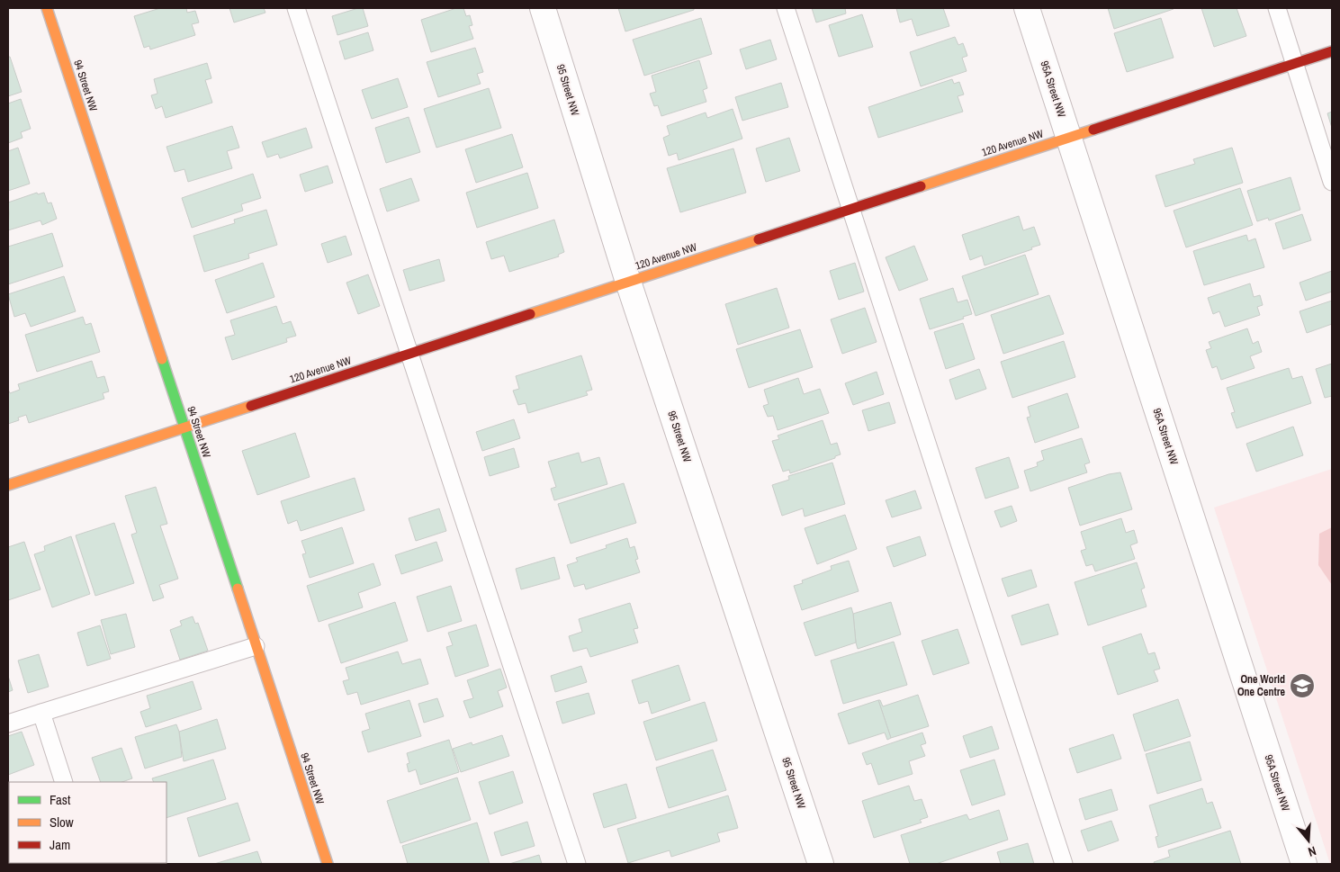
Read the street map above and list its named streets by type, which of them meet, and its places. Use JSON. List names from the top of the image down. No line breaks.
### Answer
{"streets":{"street":["94 Street NW","95A Street NW","95 Street NW","120 Avenue NW"]},"crossings":[["94 Street NW","120 Avenue NW"],["95A Street NW","120 Avenue NW"],["95 Street NW","120 Avenue NW"]],"places":{"school or university":["One World One Centre"]},"legend":["Fast","Slow","Jam"],"north":"bottom"}
